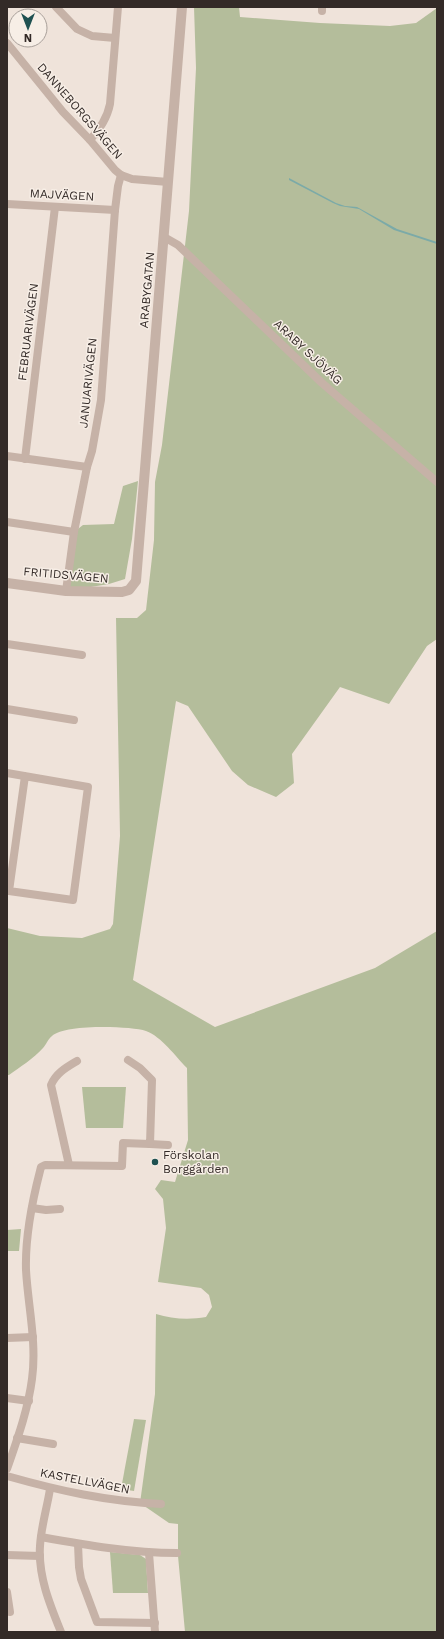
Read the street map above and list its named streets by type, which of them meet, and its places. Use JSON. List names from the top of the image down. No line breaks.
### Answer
{"streets":{"street":["DANNEBORGSVÄGEN","MAJVÄGEN","ARABYGATAN","FEBRUARIVÄGEN","ARABY SJÖVÄG","JANUARIVÄGEN","FRITIDSVÄGEN","KASTELLVÄGEN"]},"crossings":[["DANNEBORGSVÄGEN","ARABYGATAN"],["DANNEBORGSVÄGEN","JANUARIVÄGEN"],["MAJVÄGEN","FEBRUARIVÄGEN"],["MAJVÄGEN","JANUARIVÄGEN"],["ARABYGATAN","ARABY SJÖVÄG"],["ARABYGATAN","FRITIDSVÄGEN"],["JANUARIVÄGEN","FRITIDSVÄGEN"]],"places":["Förskolan Borggården"],"north":"bottom"}
